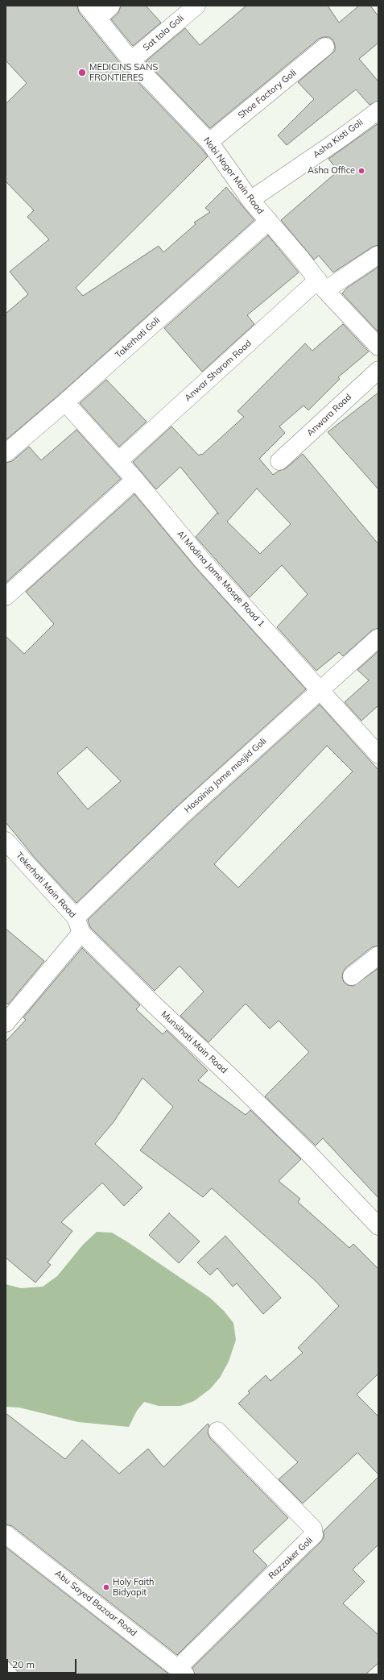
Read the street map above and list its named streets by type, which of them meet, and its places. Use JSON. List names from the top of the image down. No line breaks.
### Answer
{"streets":{"street":["Sat tola Goli","Shoe Factory Goli","Asha Kisti Goli","Nobi Nogor Main Road","Takerhati Goli","Anwar Sharom Road","Anwara Road","Al Modina Jame Mosqe Road 1","Hosainia Jame mosjid Goli","Tekerhati Main Road","Munsihati Main Road","Razzaker Goli","Abu Sayed Bazaar Road"]},"crossings":[["Sat tola Goli","Nobi Nogor Main Road"],["Shoe Factory Goli","Nobi Nogor Main Road"],["Asha Kisti Goli","Nobi Nogor Main Road"],["Nobi Nogor Main Road","Takerhati Goli"],["Nobi Nogor Main Road","Anwar Sharom Road"],["Takerhati Goli","Al Modina Jame Mosqe Road 1"],["Anwar Sharom Road","Al Modina Jame Mosqe Road 1"],["Al Modina Jame Mosqe Road 1","Hosainia Jame mosjid Goli"],["Hosainia Jame mosjid Goli","Tekerhati Main Road"],["Hosainia Jame mosjid Goli","Munsihati Main Road"],["Tekerhati Main Road","Munsihati Main Road"],["Razzaker Goli","Abu Sayed Bazaar Road"]],"places":["MEDICINS SANS FRONTIERES","Asha Office","Holy Faith Bidyapit"],"scale_bar":"20 m"}
